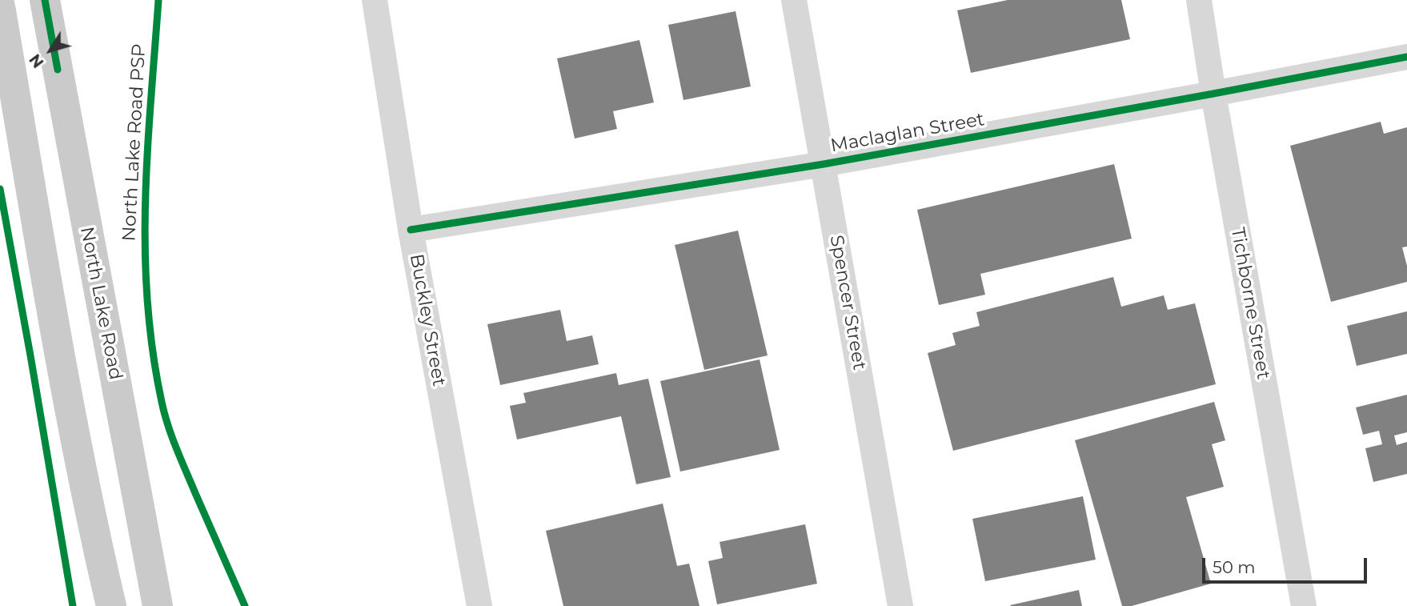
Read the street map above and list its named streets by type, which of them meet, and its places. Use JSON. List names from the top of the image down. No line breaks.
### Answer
{"streets":{"main road":["North Lake Road"],"street":["Maclaglan Street","Spencer Street","Tichborne Street","Buckley Street"],"cycle path":["North Lake Road PSP"]},"crossings":[["Maclaglan Street","Spencer Street"],["Maclaglan Street","Tichborne Street"],["Maclaglan Street","Buckley Street"]],"scale_bar":"50 m","north":"bottom left"}
